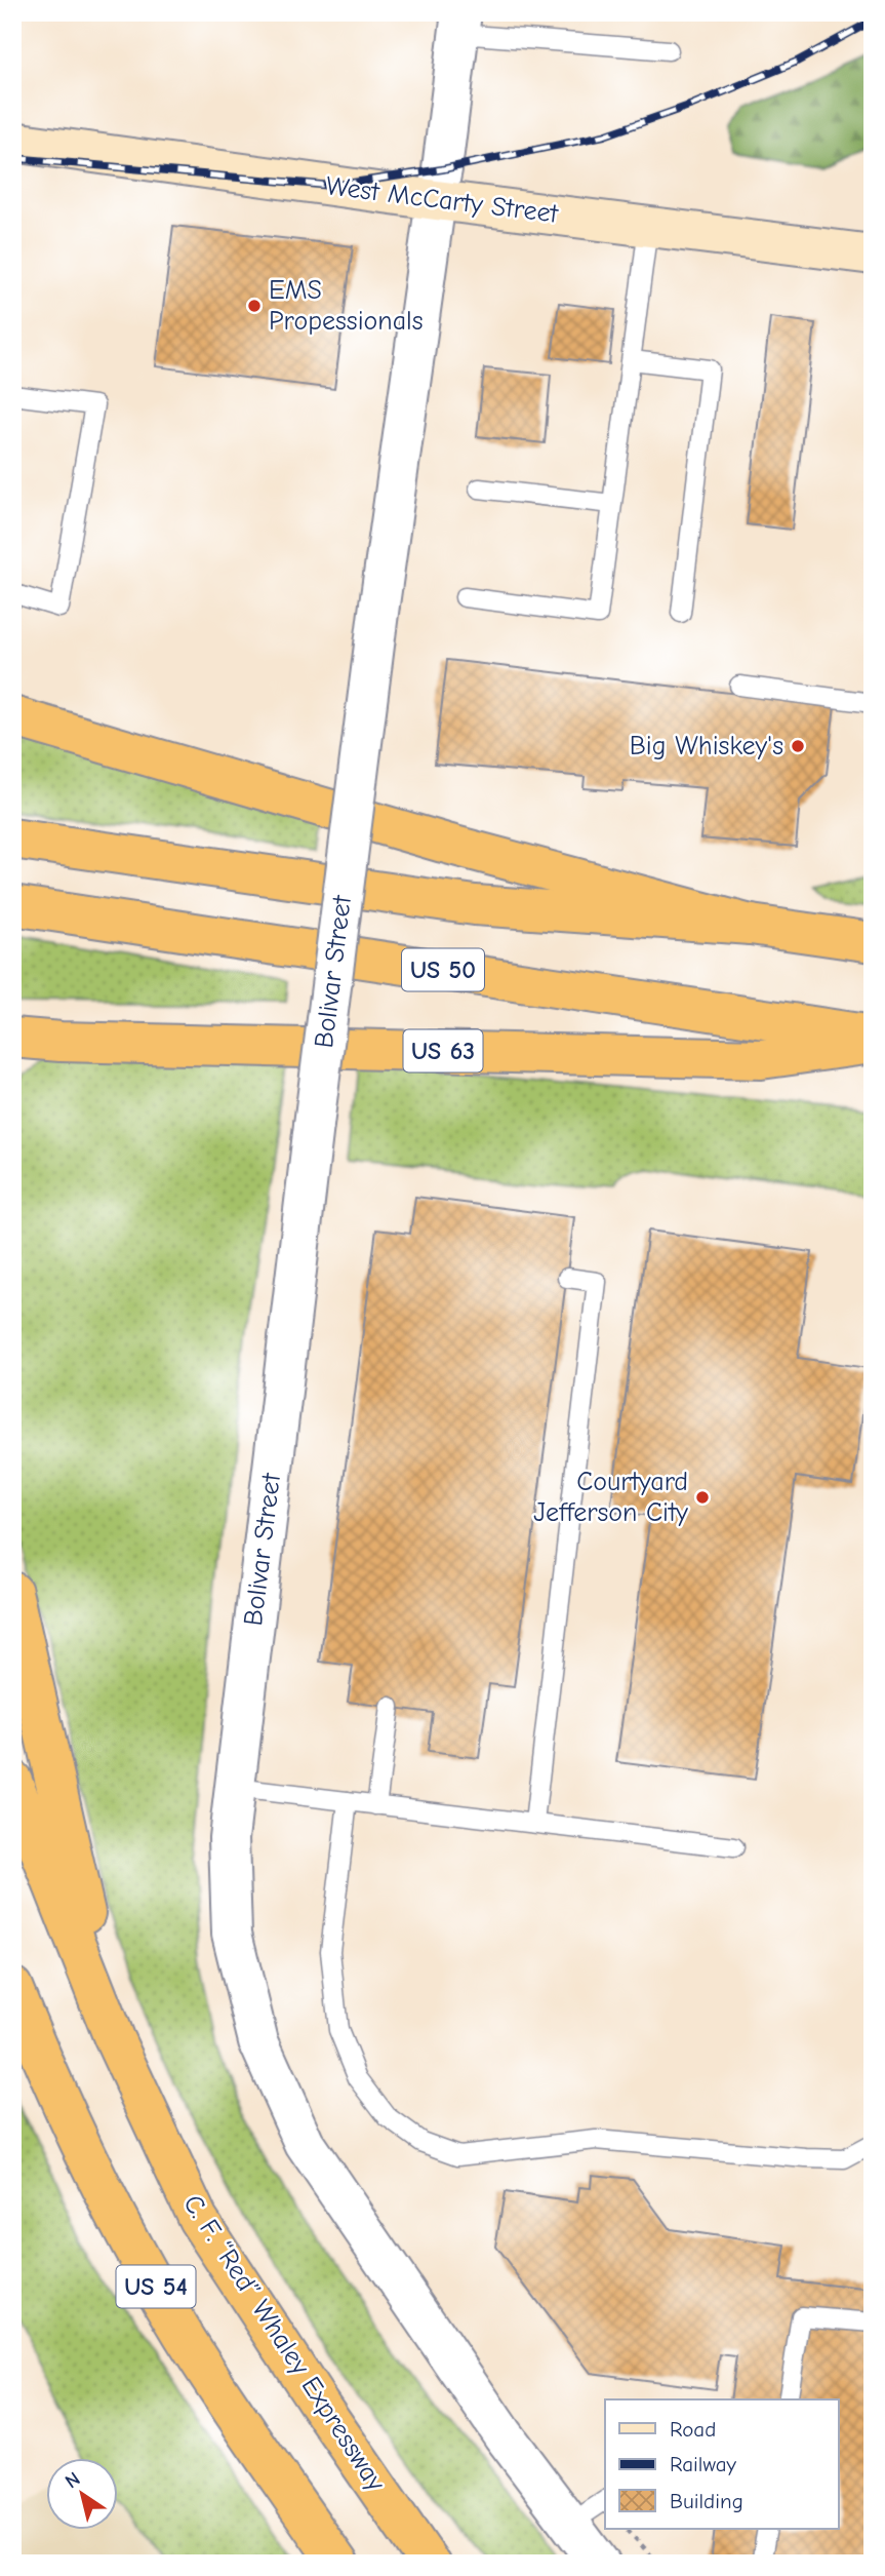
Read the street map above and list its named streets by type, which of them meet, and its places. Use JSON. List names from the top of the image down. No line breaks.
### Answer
{"streets":{"highway":["US 50","US 63","US 54","C. F. “Red” Whaley Expressway"],"main road":["West McCarty Street"],"street":["Bolivar Street"]},"crossings":[["West McCarty Street","Bolivar Street"],["US 54","C. F. “Red” Whaley Expressway"]],"places":["EMS Propessionals","Big Whiskey's","Courtyard Jefferson City"],"legend":["Road","Railway","Building"],"north":"top left"}
